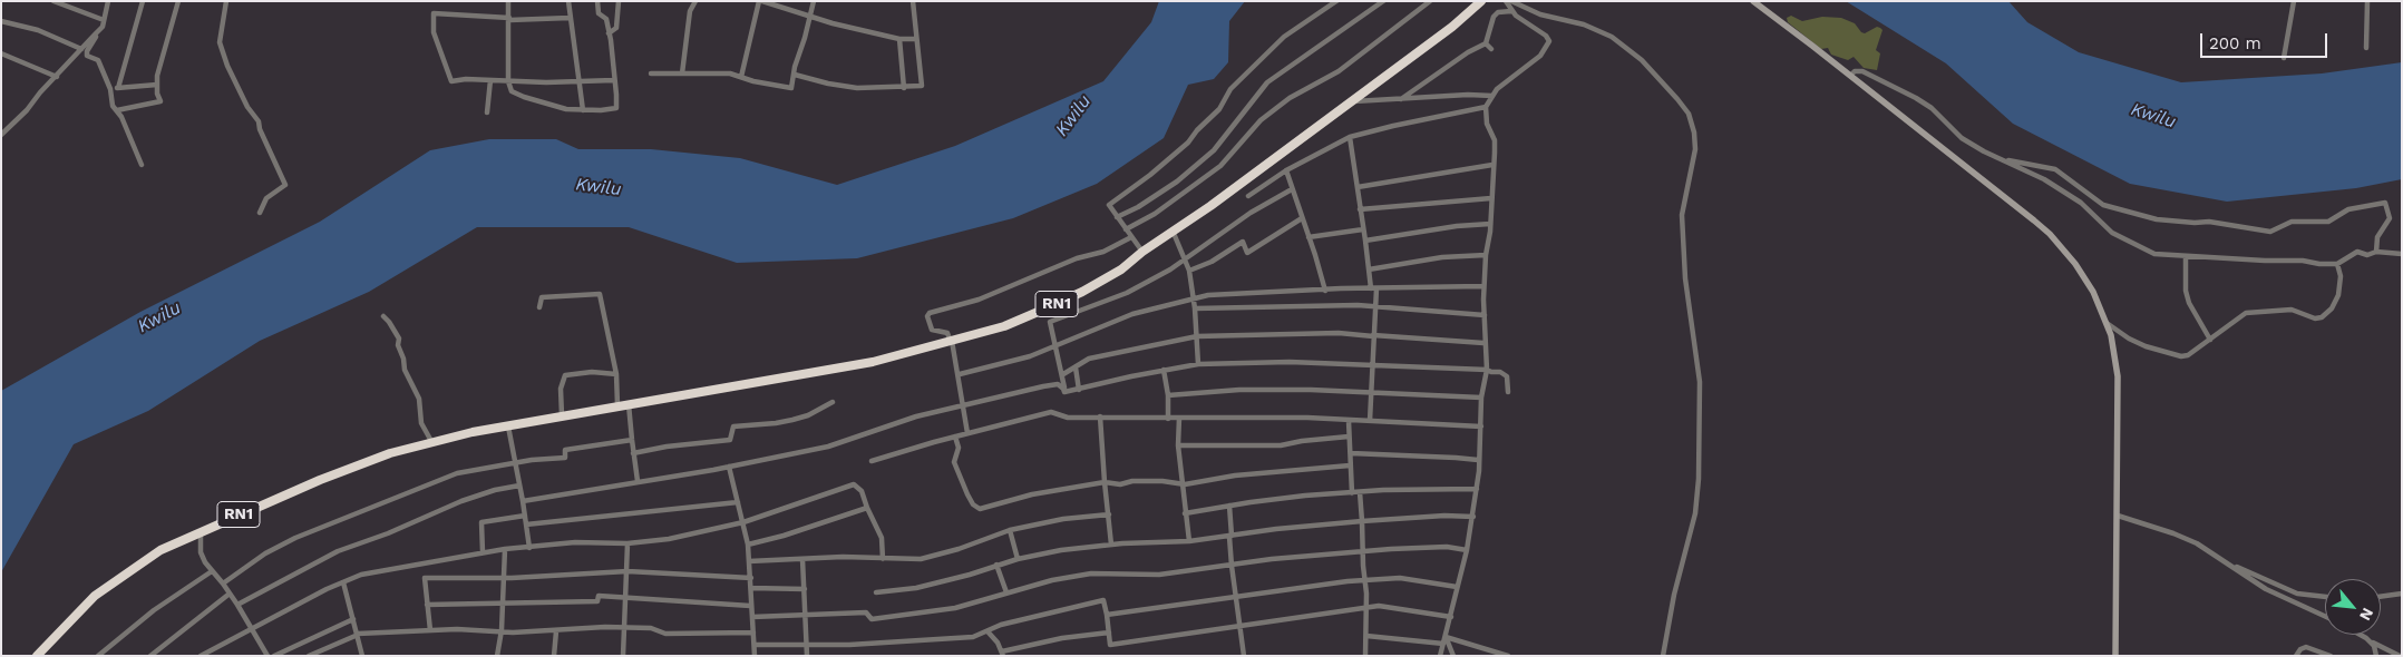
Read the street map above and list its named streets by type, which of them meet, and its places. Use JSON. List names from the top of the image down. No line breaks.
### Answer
{"streets":{"highway":["RN1"]},"water":["Kwilu"],"scale_bar":"200 m","north":"bottom right"}
